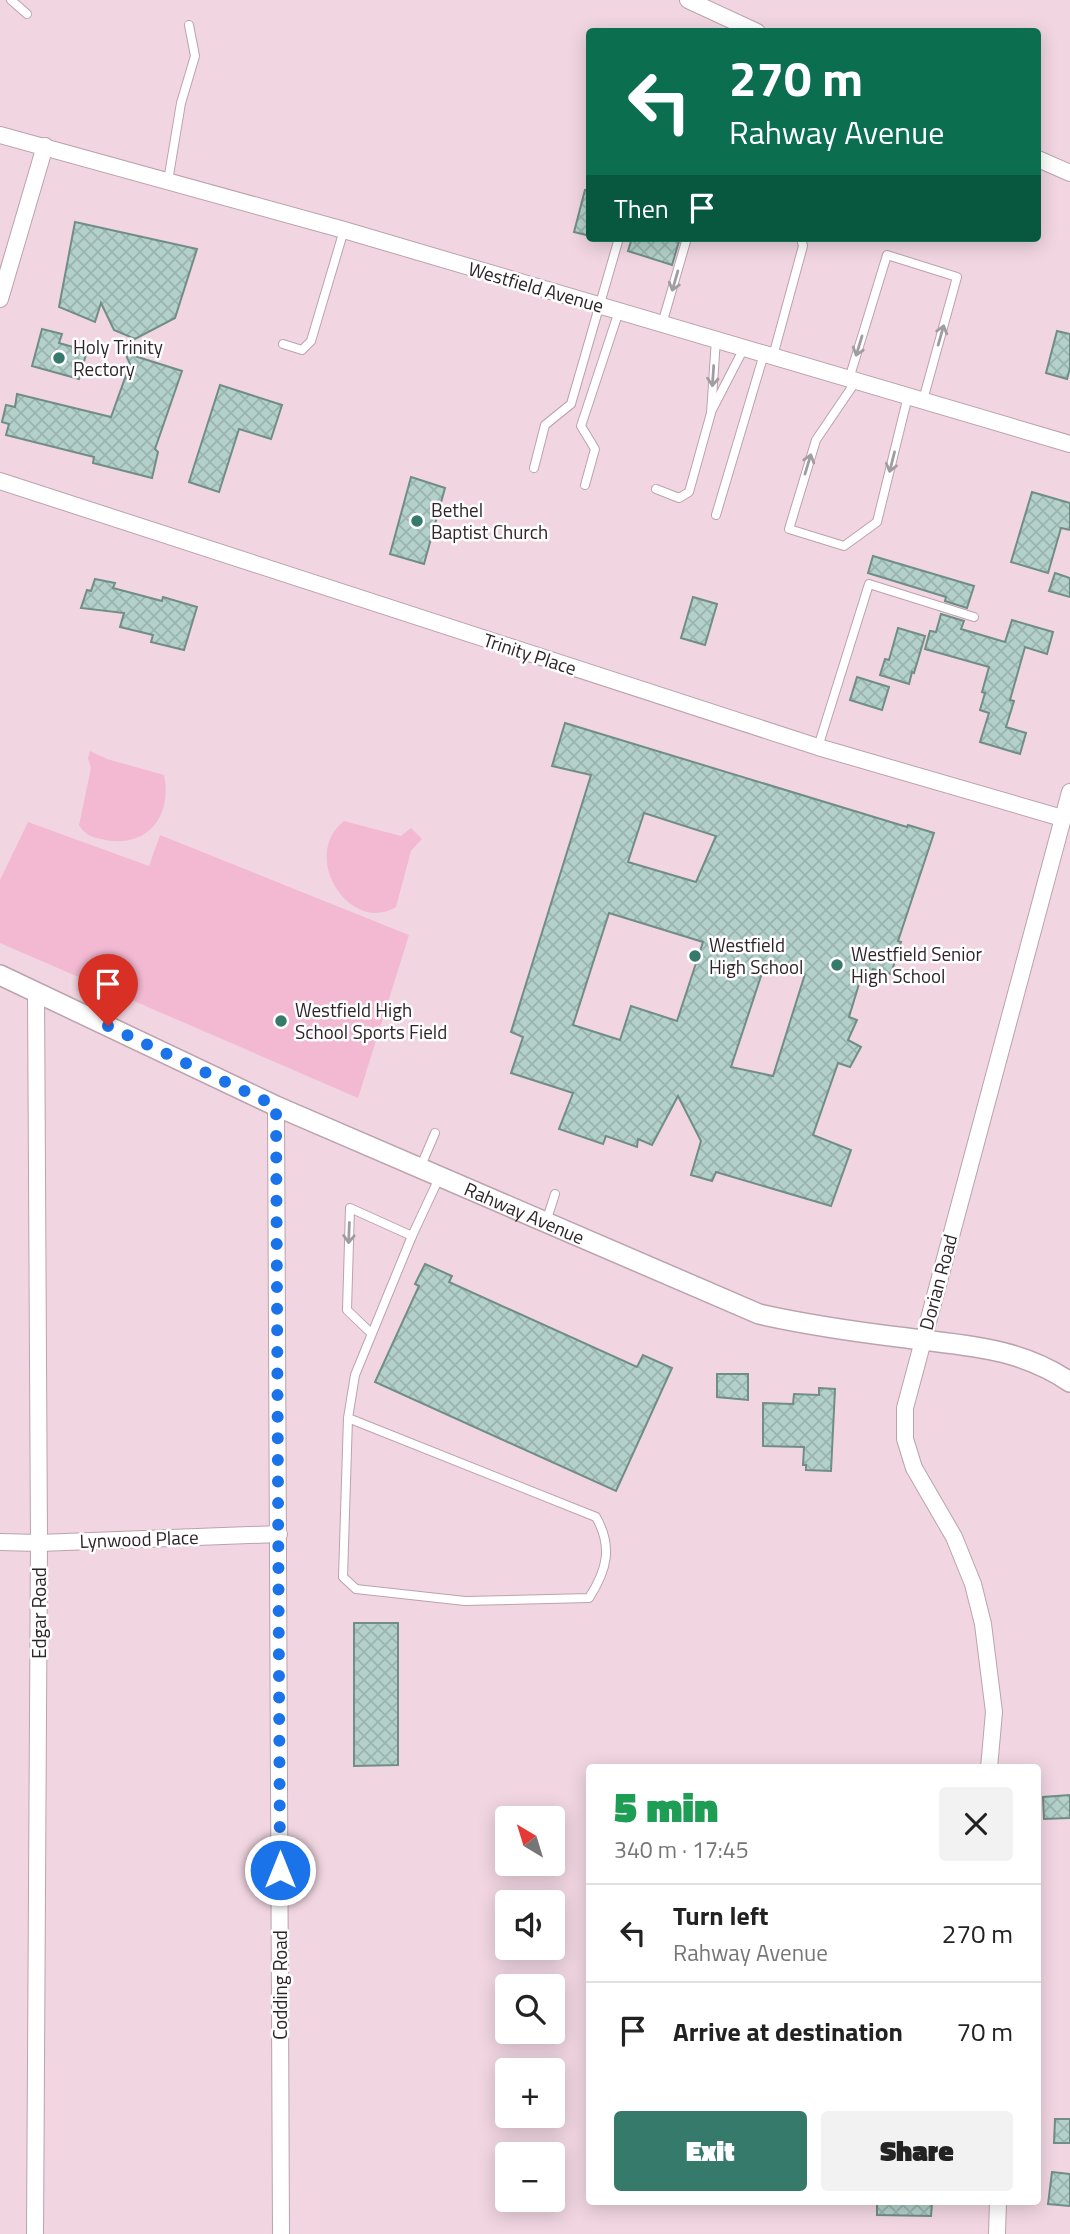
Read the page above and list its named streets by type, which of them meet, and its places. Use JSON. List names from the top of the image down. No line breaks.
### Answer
{"streets":{"street":["Westfield Avenue","Trinity Place","Rahway Avenue","Dorian Road","Lynwood Place","Edgar Road","Codding Road"]},"crossings":[["Trinity Place","Dorian Road"],["Rahway Avenue","Dorian Road"],["Rahway Avenue","Edgar Road"],["Rahway Avenue","Codding Road"],["Lynwood Place","Edgar Road"],["Lynwood Place","Codding Road"]],"places":["Holy Trinity Rectory","Bethel Baptist Church","Westfield High School","Westfield Senior High School","Westfield High School Sports Field"],"north":"top left","page":{"turn":["270 m","Rahway Avenue"],"then":"Then","heading":["5 min","340 m · 17:45"],"map_buttons":["+","−"],"list":[{"name":"Turn left","note":"Rahway Avenue","value":"270 m"},{"name":"Arrive at destination","value":"70 m"}],"buttons":["Exit","Share"]}}
